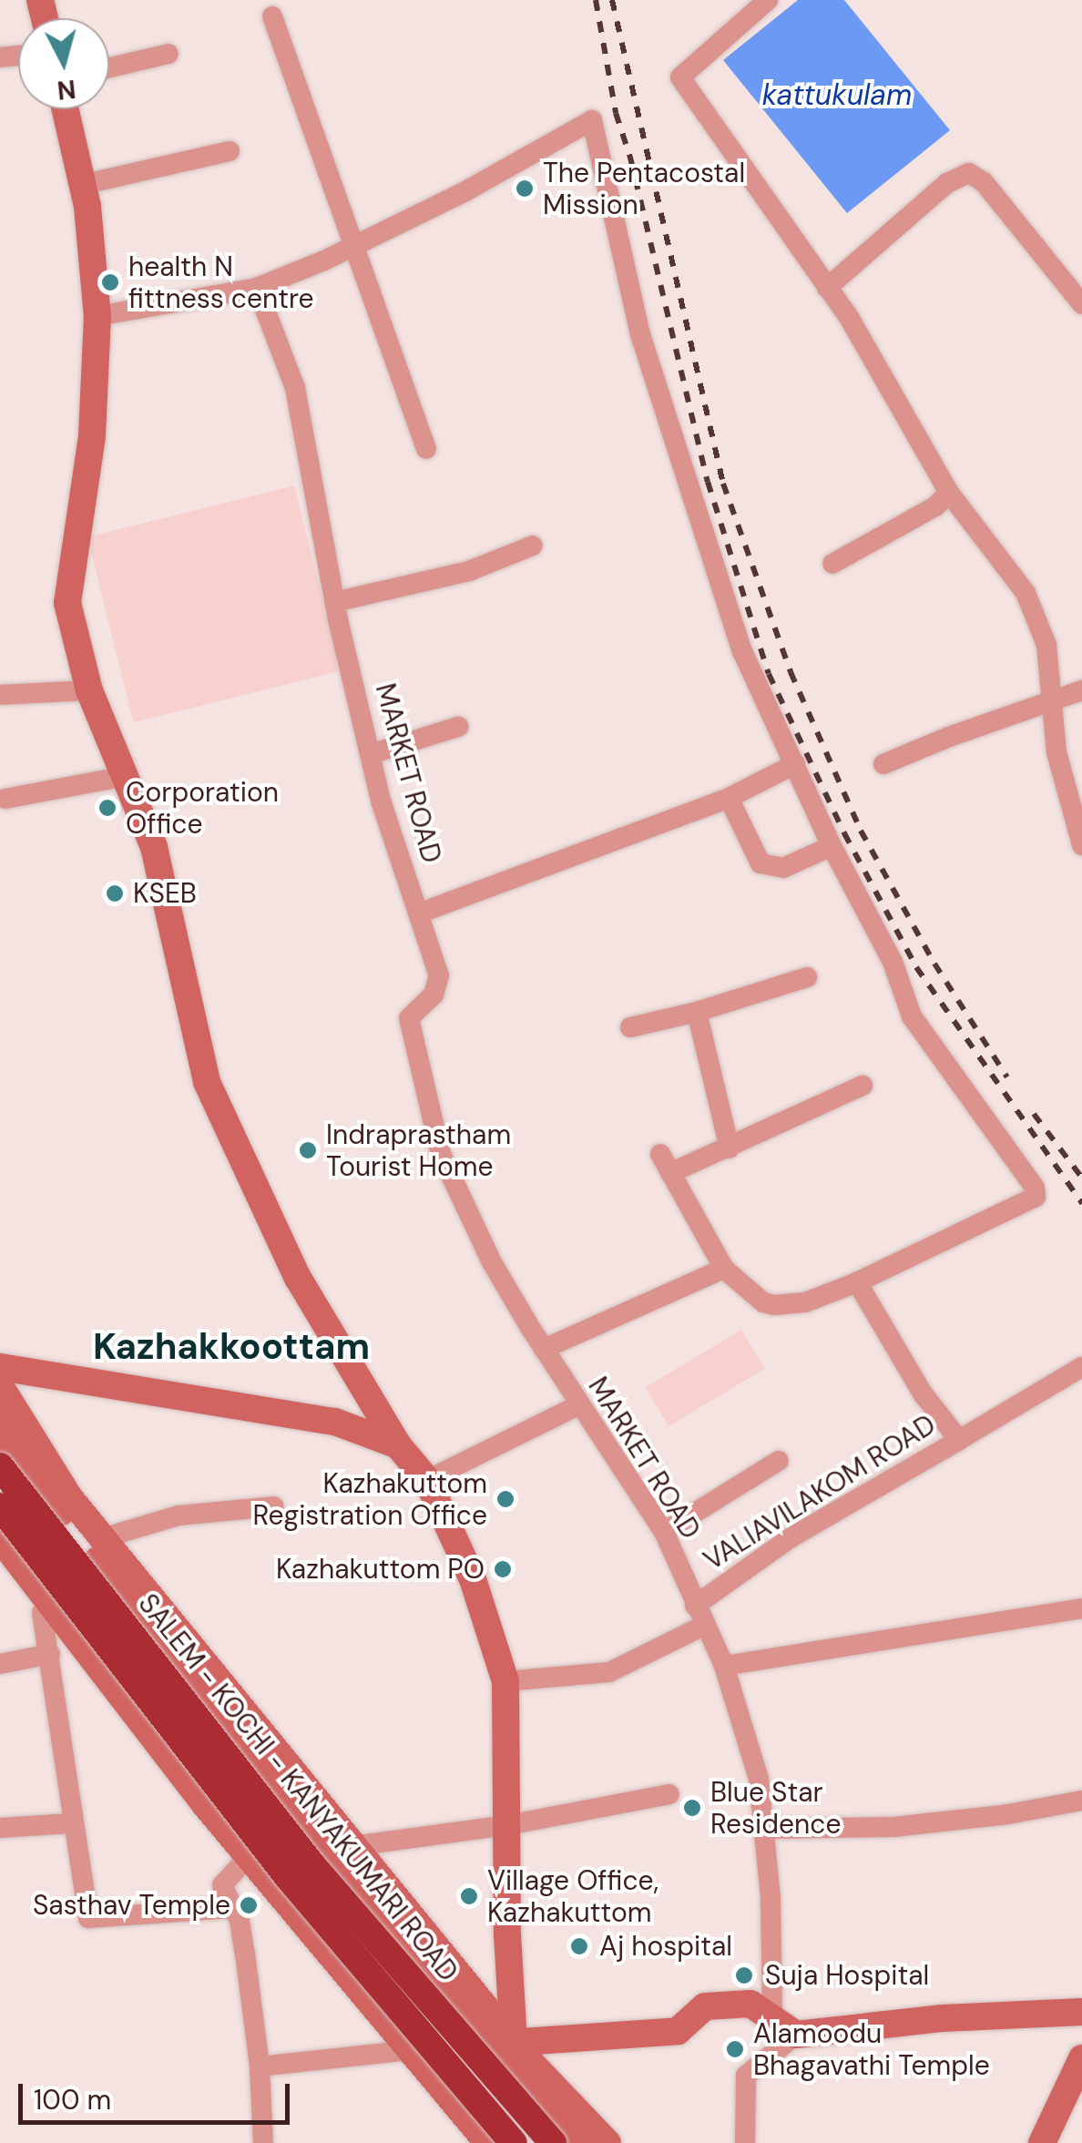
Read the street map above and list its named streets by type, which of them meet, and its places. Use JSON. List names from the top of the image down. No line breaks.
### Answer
{"streets":{"highway":["SALEM - KOCHI - KANYAKUMARI ROAD"],"street":["MARKET ROAD","VALIAVILAKOM ROAD"]},"crossings":[["MARKET ROAD","VALIAVILAKOM ROAD"]],"districts":["Kazhakkoottam"],"water":["kattukulam"],"places":["The Pentacostal Mission","health N fittness centre","Corporation Office","KSEB","Indraprastham Tourist Home","Kazhakuttom Registration Office","Kazhakuttom PO","Blue Star Residence","Village Office, Kazhakuttom","Sasthav Temple","Aj hospital","Suja Hospital","Alamoodu Bhagavathi Temple"],"scale_bar":"100 m","north":"bottom"}
